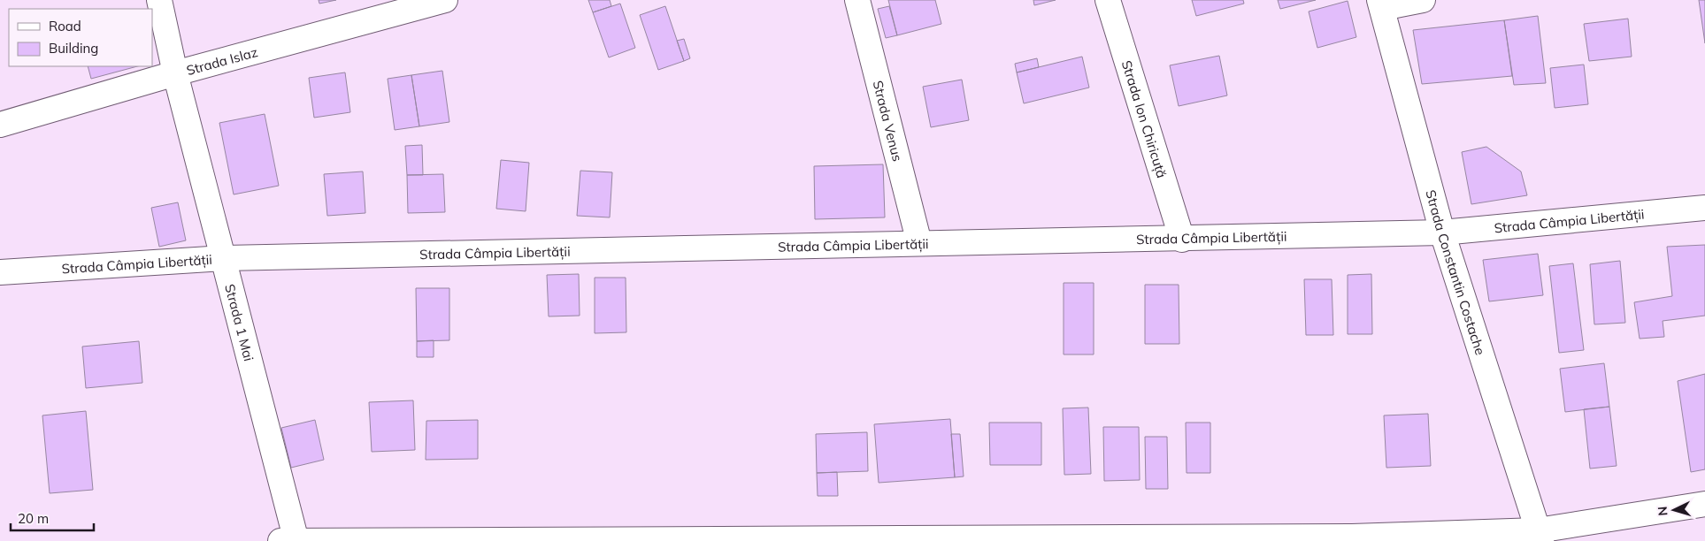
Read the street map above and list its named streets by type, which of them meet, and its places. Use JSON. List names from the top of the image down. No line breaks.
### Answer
{"streets":{"street":["Strada Islaz","Strada Ion Chiricuță","Strada Venus","Strada Câmpia Libertății","Strada Constantin Costache","Strada 1 Mai"]},"crossings":[["Strada Islaz","Strada 1 Mai"],["Strada Ion Chiricuță","Strada Câmpia Libertății"],["Strada Venus","Strada Câmpia Libertății"],["Strada Câmpia Libertății","Strada Constantin Costache"],["Strada Câmpia Libertății","Strada 1 Mai"]],"legend":["Road","Building"],"scale_bar":"20 m","north":"left"}
